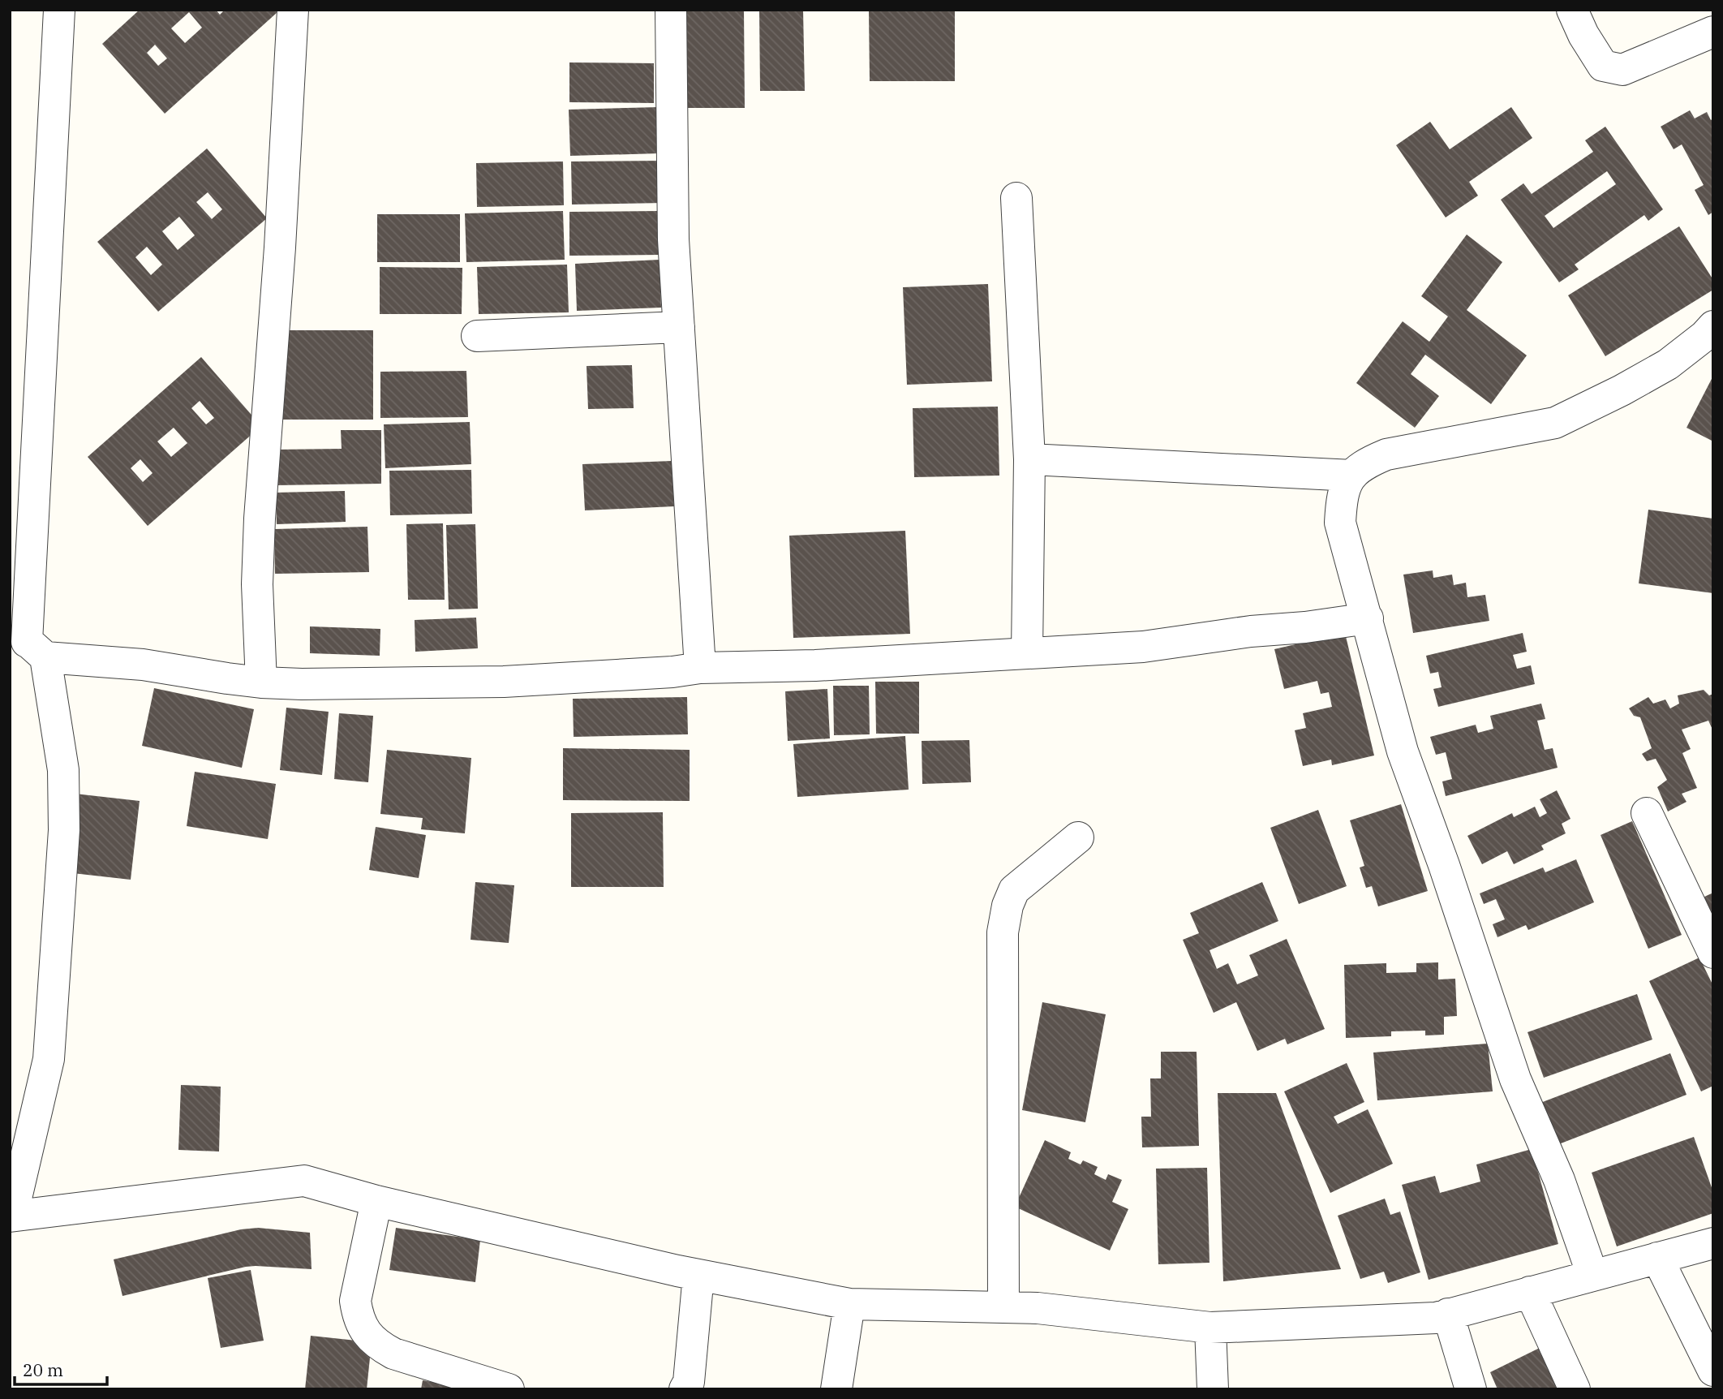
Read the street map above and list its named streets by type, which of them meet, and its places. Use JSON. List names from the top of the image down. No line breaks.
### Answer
{"scale_bar":"20 m"}
